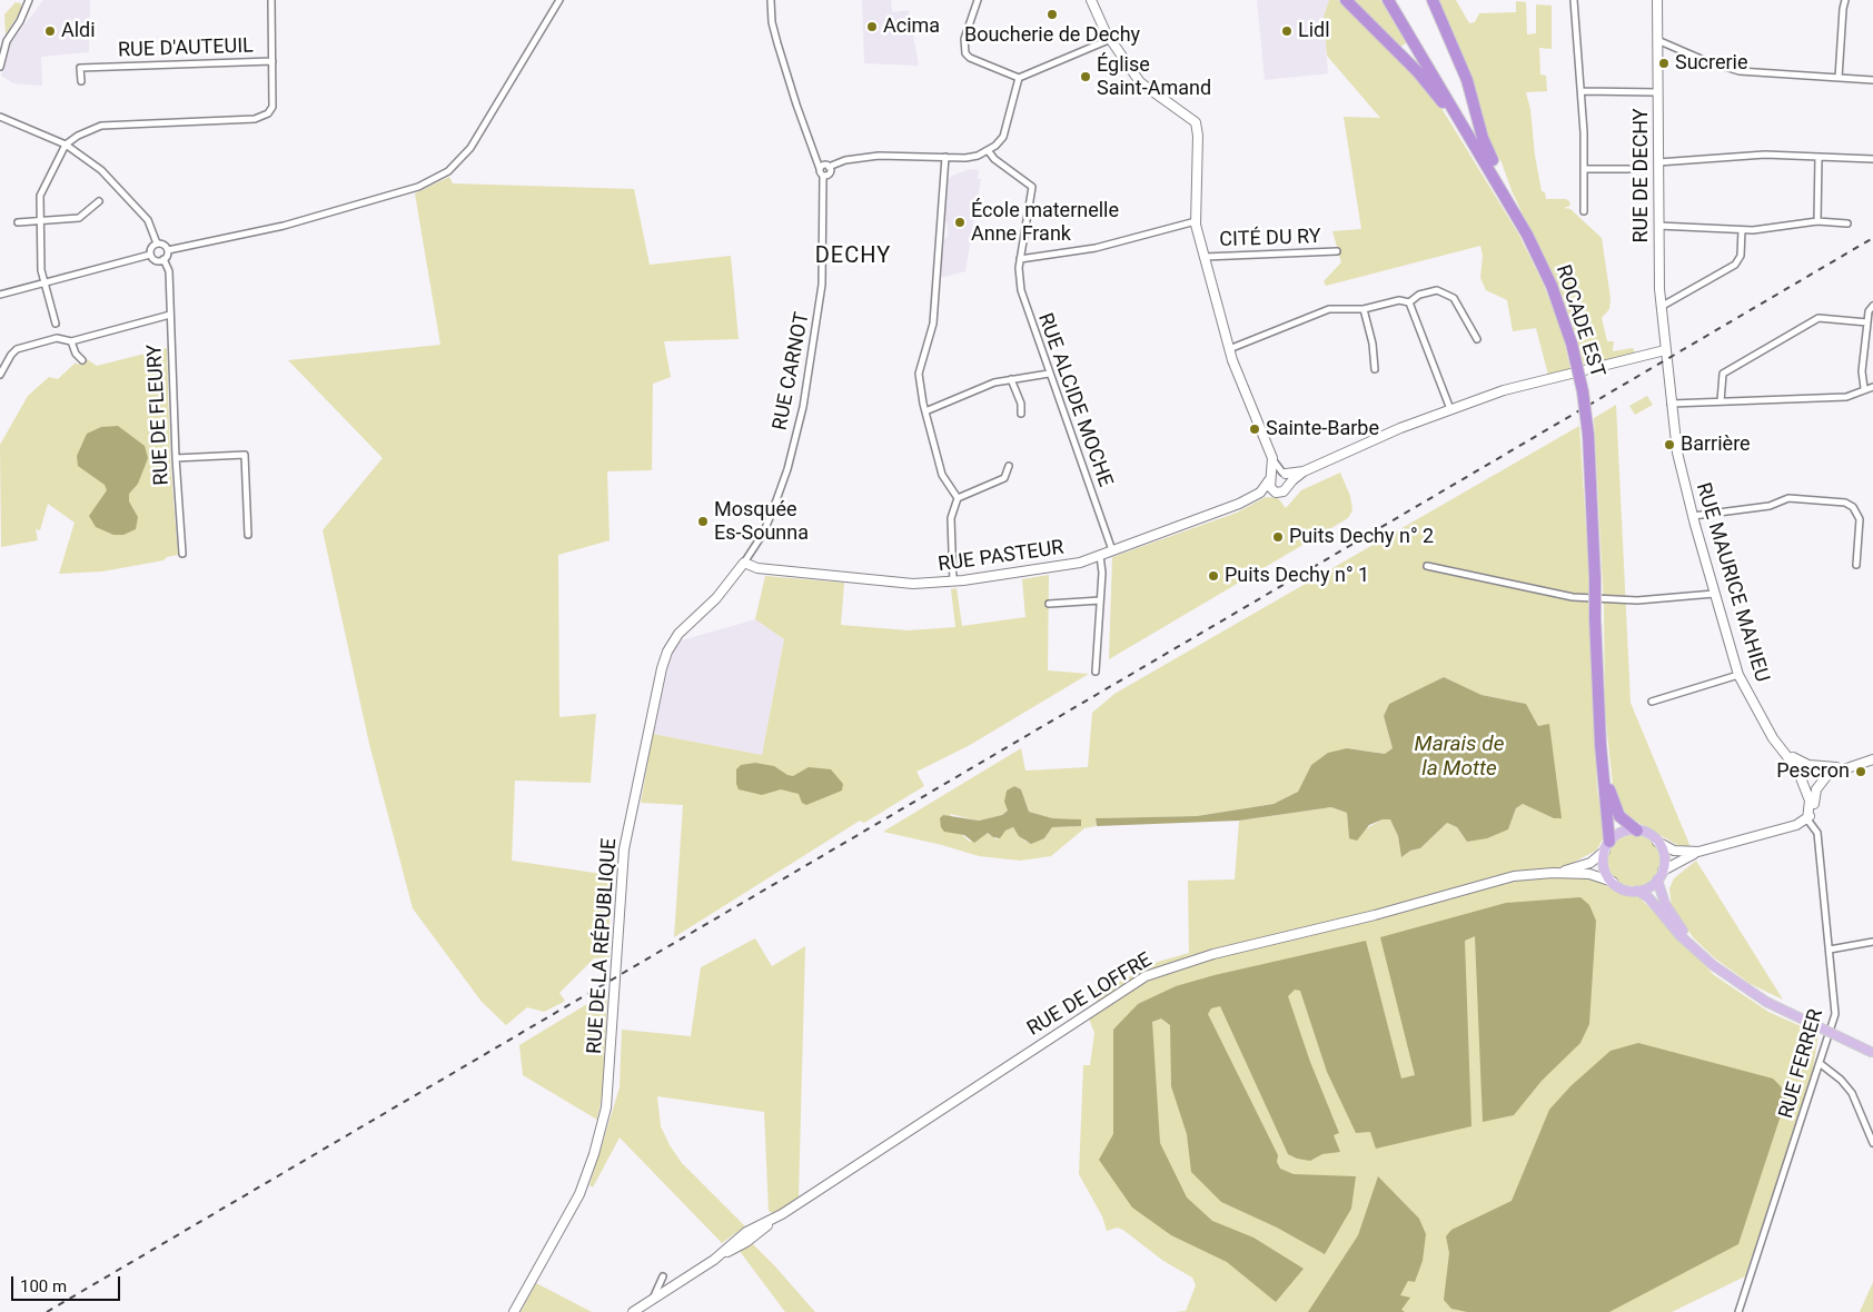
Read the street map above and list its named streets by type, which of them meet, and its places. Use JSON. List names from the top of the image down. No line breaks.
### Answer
{"streets":{"highway":["ROCADE EST"],"street":["RUE D'AUTEUIL","RUE DE DECHY","CITÉ DU RY","RUE CARNOT","RUE ALCIDE MOCHE","RUE DE FLEURY","RUE PASTEUR","RUE MAURICE MAHIEU","RUE DE LA RÉPUBLIQUE","RUE DE LOFFRE","RUE FERRER"]},"crossings":[["RUE DE DECHY","RUE MAURICE MAHIEU"],["RUE CARNOT","RUE PASTEUR"],["RUE CARNOT","RUE DE LA RÉPUBLIQUE"],["RUE ALCIDE MOCHE","RUE PASTEUR"],["RUE PASTEUR","RUE DE LA RÉPUBLIQUE"]],"districts":["DECHY"],"water":["Marais de la Motte"],"places":["Boucherie de Dechy","Acima","Aldi","Lidl","Sucrerie","Église Saint-Amand","École maternelle Anne Frank","Sainte-Barbe","Barrière","Mosquée Es-Sounna","Puits Dechy n° 2","Puits Dechy n° 1","Pescron"],"scale_bar":"100 m"}
